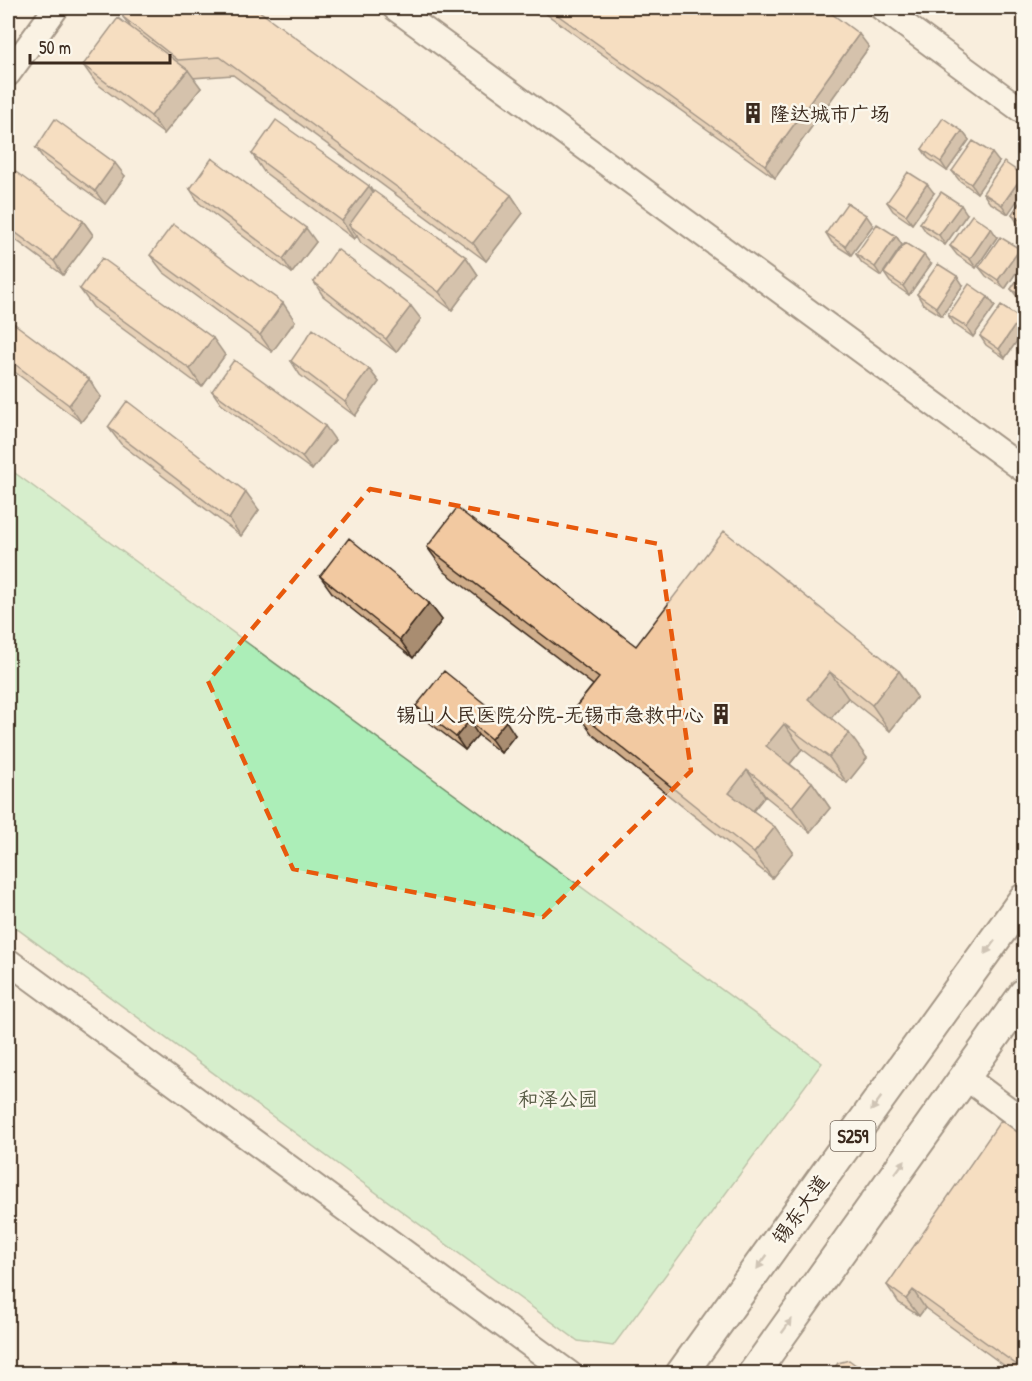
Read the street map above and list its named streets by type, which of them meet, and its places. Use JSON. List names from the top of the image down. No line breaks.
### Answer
{"streets":{"main road":["S259","锡东大道"]},"parks":["和泽公园"],"places":{"building":["隆达城市广场","锡山人民医院分院-无锡市急救中心"]},"scale_bar":"50 m"}
